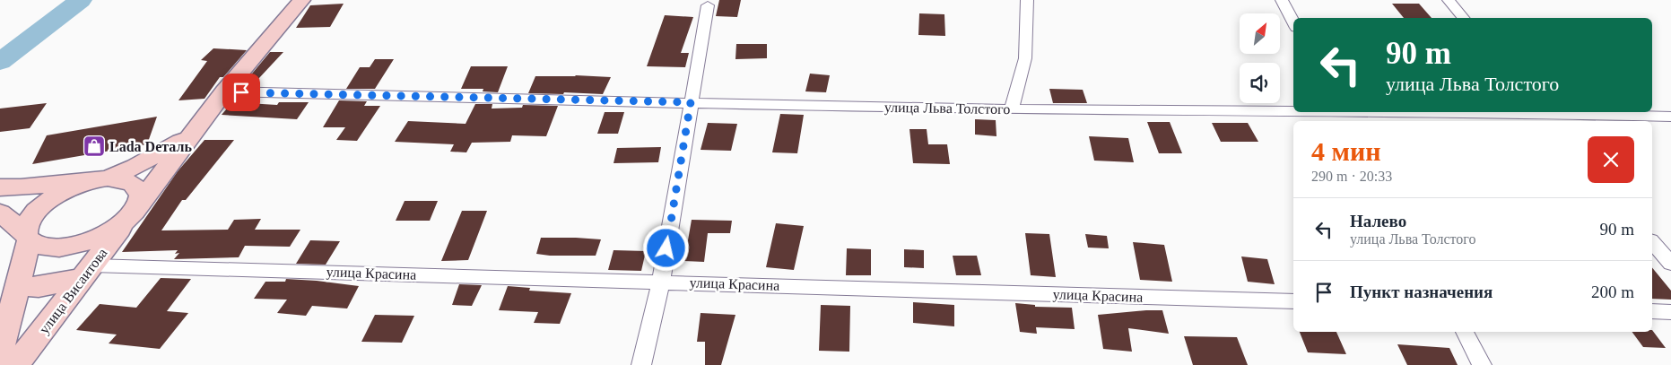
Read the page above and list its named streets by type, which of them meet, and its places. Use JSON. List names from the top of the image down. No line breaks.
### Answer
{"streets":{"street":["улица Льва Толстого","улица Красина","улица Висаитова"]},"crossings":[["улица Льва Толстого","улица Висаитова"],["улица Красина","улица Висаитова"]],"places":{"shop":["Lada Dеталь"]},"north":"top right","page":{"turn":["90 m","улица Льва Толстого"],"heading":["4 мин","290 m · 20:33"],"list":[{"name":"Налево","note":"улица Льва Толстого","value":"90 m"},{"name":"Пункт назначения","value":"200 m"}]}}
